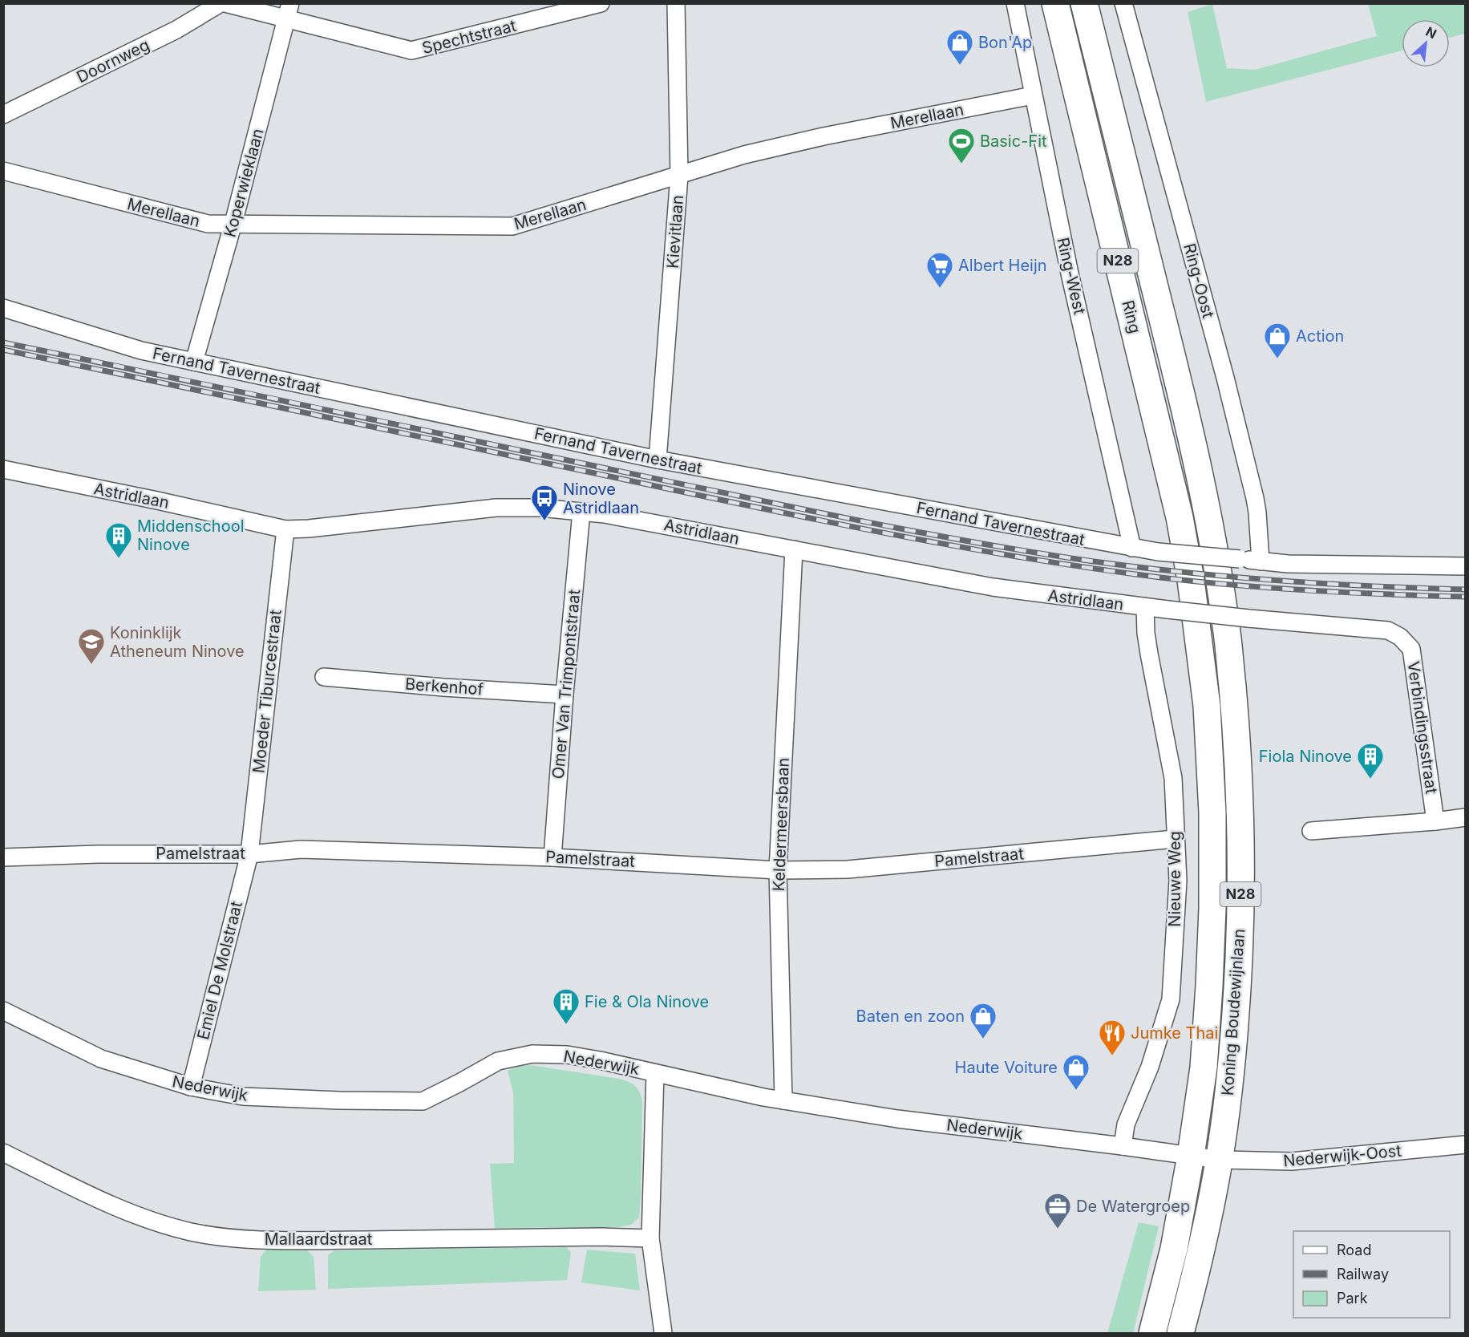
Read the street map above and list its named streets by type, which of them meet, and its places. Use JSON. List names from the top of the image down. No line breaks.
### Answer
{"streets":{"highway":["N28","Ring","Koning Boudewijnlaan"],"street":["Spechtstraat","Doornweg","Merellaan","Koperwieklaan","Kievitlaan","Ring-West","Ring-Oost","Fernand Tavernestraat","Astridlaan","Omer Van Trimpontstraat","Berkenhof","Moeder Tiburcestraat","Verbindingsstraat","Keldermeersbaan","Pamelstraat","Nieuwe Weg","Emiel De Molstraat","Nederwijk","Nederwijk-Oost","Mallaardstraat"]},"crossings":[["Spechtstraat","Koperwieklaan"],["Merellaan","Koperwieklaan"],["Merellaan","Kievitlaan"],["Merellaan","Ring-West"],["Koperwieklaan","Fernand Tavernestraat"],["Kievitlaan","Fernand Tavernestraat"],["Ring-West","Fernand Tavernestraat"],["Ring-Oost","Fernand Tavernestraat"],["Ring","Astridlaan"],["Ring","Koning Boudewijnlaan"],["Astridlaan","Omer Van Trimpontstraat"],["Astridlaan","Moeder Tiburcestraat"],["Astridlaan","Verbindingsstraat"],["Astridlaan","Keldermeersbaan"],["Astridlaan","Nieuwe Weg"],["Astridlaan","Koning Boudewijnlaan"],["Omer Van Trimpontstraat","Berkenhof"],["Omer Van Trimpontstraat","Pamelstraat"],["Moeder Tiburcestraat","Pamelstraat"],["Moeder Tiburcestraat","Emiel De Molstraat"],["Keldermeersbaan","Pamelstraat"],["Keldermeersbaan","Nederwijk"],["Pamelstraat","Nieuwe Weg"],["Pamelstraat","Emiel De Molstraat"],["Nieuwe Weg","Nederwijk"],["Emiel De Molstraat","Nederwijk"],["Koning Boudewijnlaan","Nederwijk"],["Koning Boudewijnlaan","Nederwijk-Oost"],["Nederwijk","Nederwijk-Oost"]],"places":{"shop":["Bon'Ap","Action","Baten en zoon","Haute Voiture"],"sports":["Basic-Fit"],"supermarket":["Albert Heijn"],"bus stop":["Ninove Astridlaan"],"building":["Middenschool Ninove","Fiola Ninove","Fie & Ola Ninove"],"school or university":["Koninklijk Atheneum Ninove"],"restaurant":["Jumke Thai"],"office":["De Watergroep"]},"legend":["Road","Railway","Park"],"north":"top right"}
